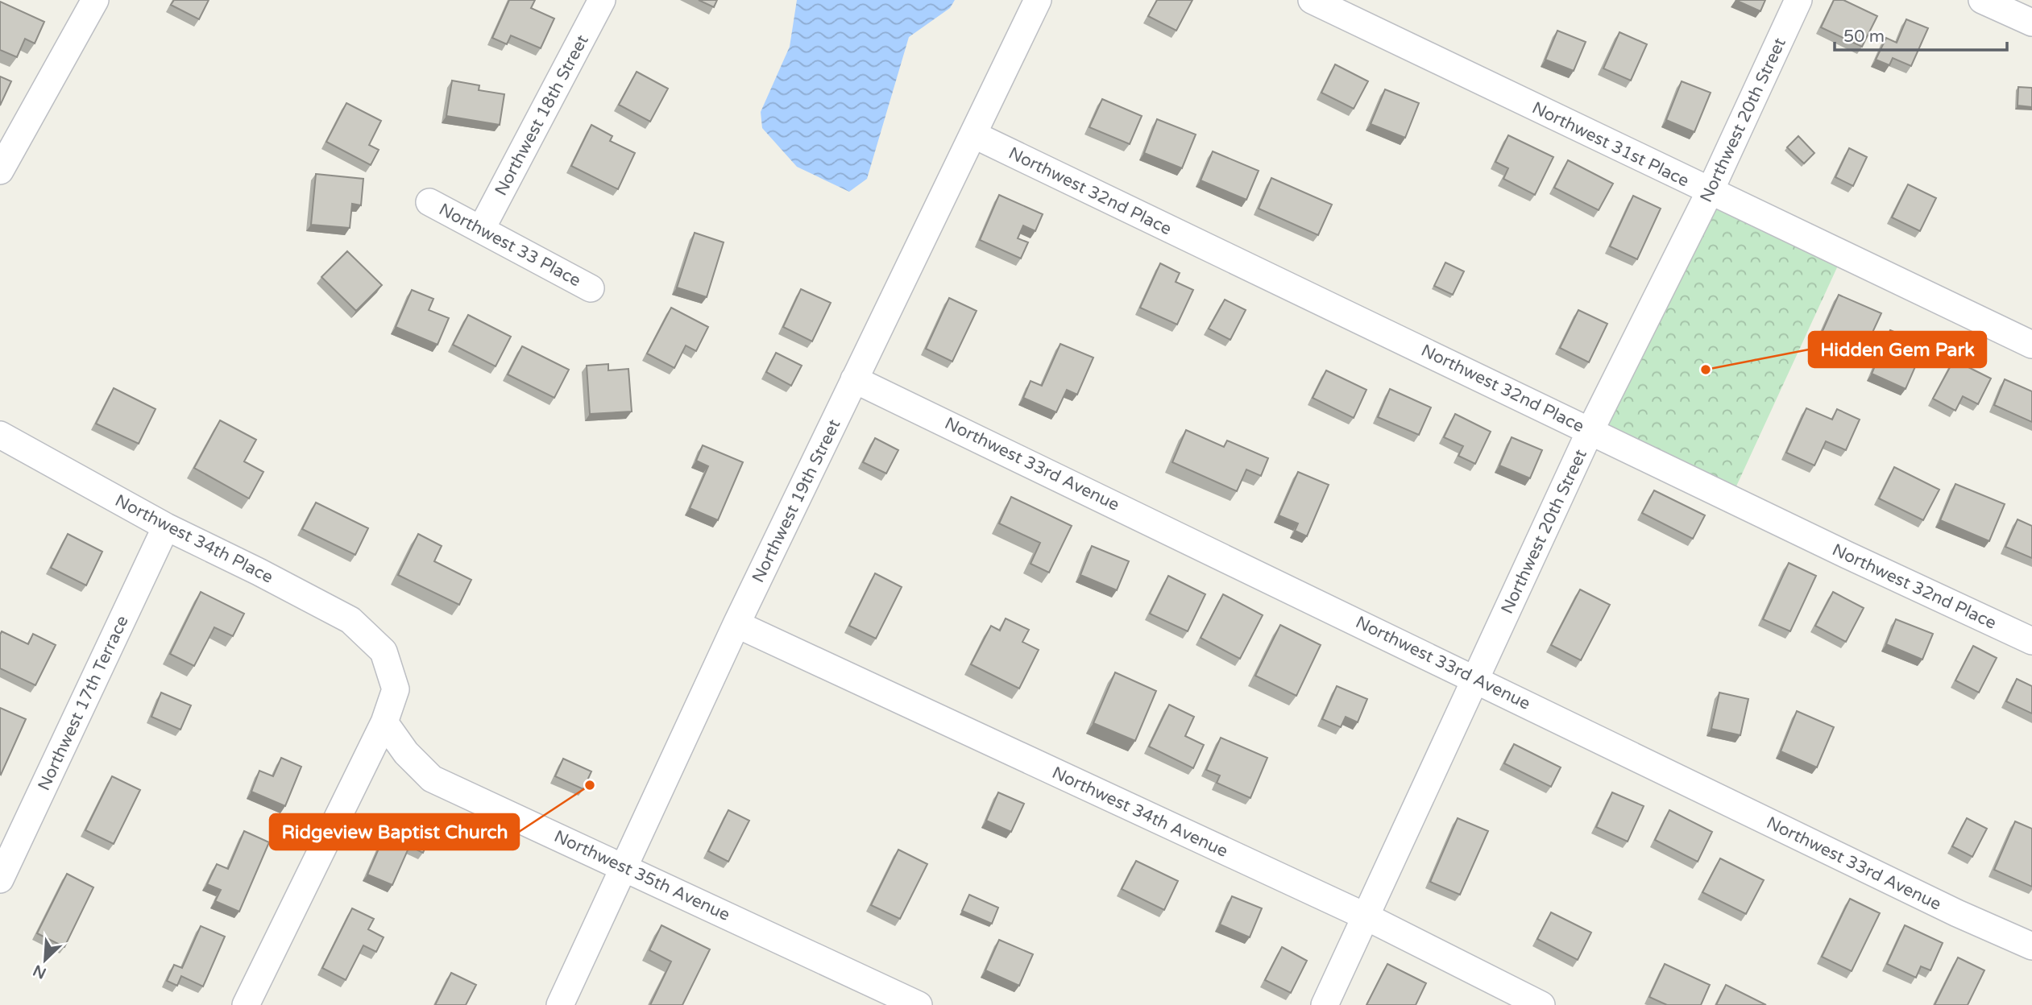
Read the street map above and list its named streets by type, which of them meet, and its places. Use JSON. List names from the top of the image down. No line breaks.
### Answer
{"streets":{"street":["Northwest 18th Street","Northwest 20th Street","Northwest 31st Place","Northwest 32nd Place","Northwest 33 Place","Northwest 33rd Avenue","Northwest 19th Street","Northwest 34th Place","Northwest 17th Terrace","Northwest 34th Avenue","Northwest 35th Avenue"]},"crossings":[["Northwest 18th Street","Northwest 33 Place"],["Northwest 20th Street","Northwest 31st Place"],["Northwest 20th Street","Northwest 32nd Place"],["Northwest 20th Street","Northwest 33rd Avenue"],["Northwest 20th Street","Northwest 34th Avenue"],["Northwest 32nd Place","Northwest 19th Street"],["Northwest 33rd Avenue","Northwest 19th Street"],["Northwest 19th Street","Northwest 34th Avenue"],["Northwest 19th Street","Northwest 35th Avenue"],["Northwest 34th Place","Northwest 17th Terrace"],["Northwest 34th Place","Northwest 35th Avenue"]],"places":["Hidden Gem Park","Ridgeview Baptist Church"],"scale_bar":"50 m","north":"bottom left"}
